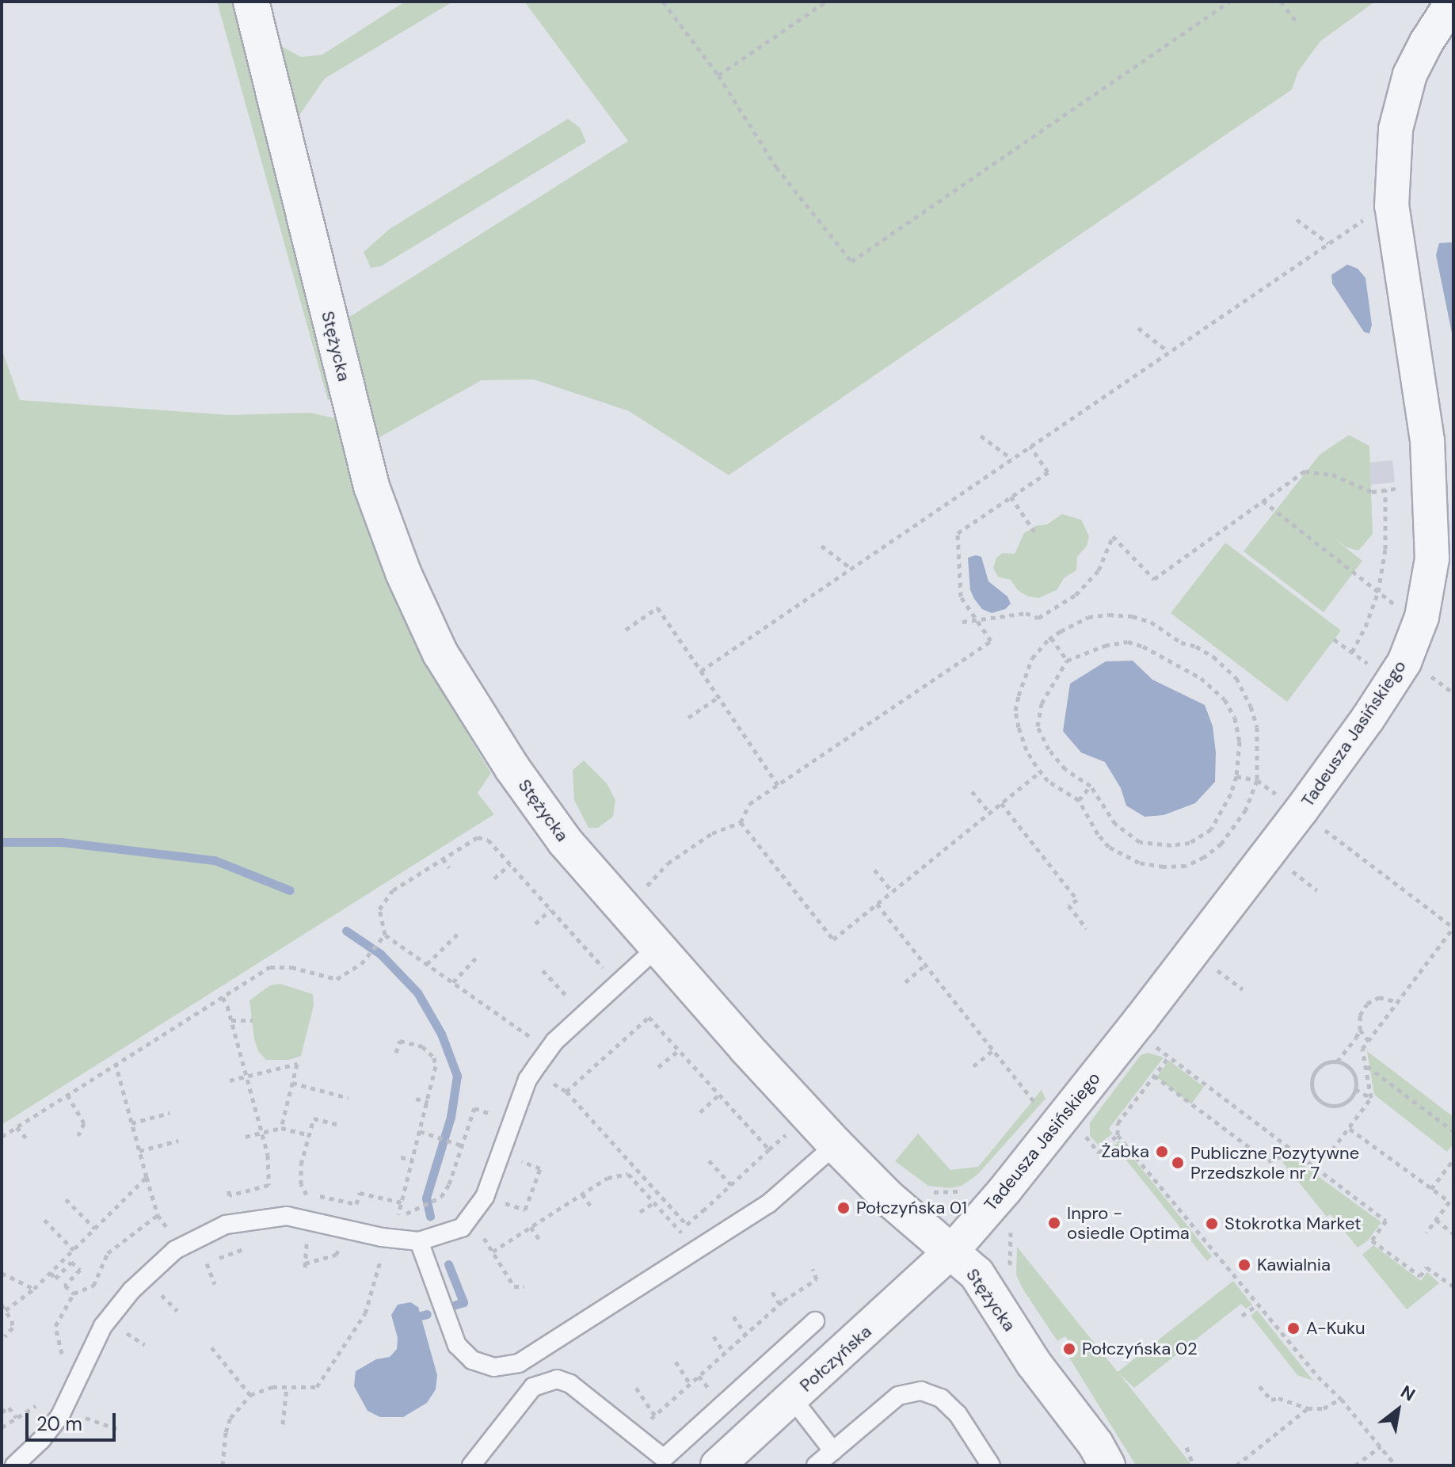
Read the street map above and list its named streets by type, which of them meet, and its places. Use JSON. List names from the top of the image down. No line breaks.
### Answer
{"streets":{"street":["Stężycka","Tadeusza Jasińskiego","Połczyńska"]},"crossings":[["Stężycka","Tadeusza Jasińskiego"],["Stężycka","Połczyńska"],["Tadeusza Jasińskiego","Połczyńska"]],"places":["Żabka","Publiczne Pozytywne Przedszkole nr 7","Połczyńska 01","Inpro - osiedle Optima","Stokrotka Market","Kawialnia","A-Kuku","Połczyńska 02"],"scale_bar":"20 m","north":"top right"}
